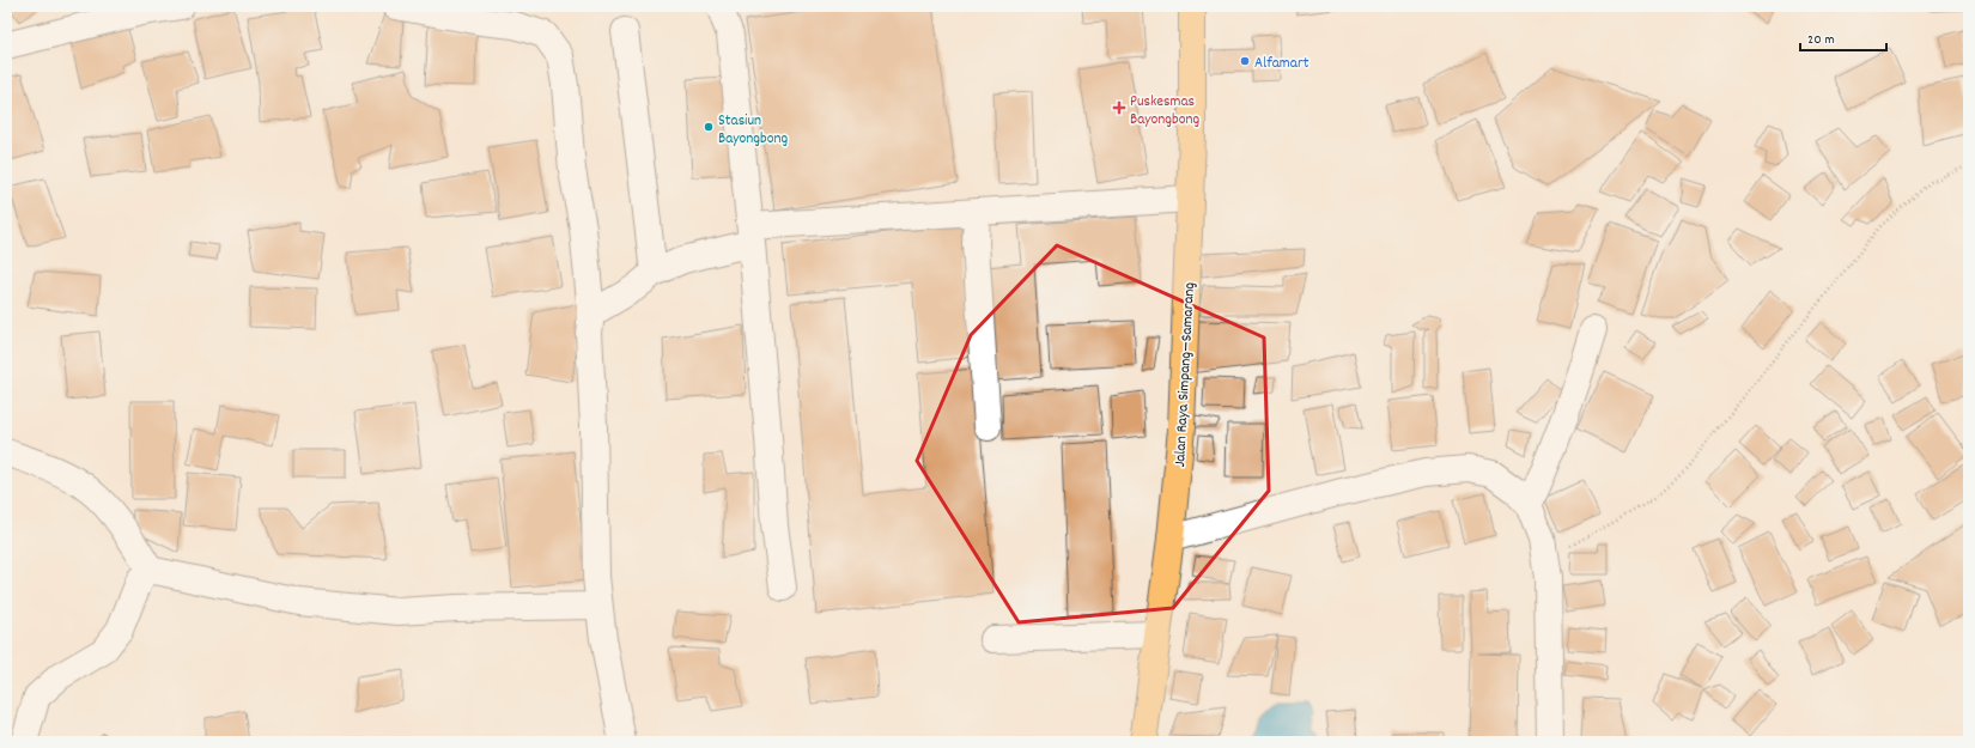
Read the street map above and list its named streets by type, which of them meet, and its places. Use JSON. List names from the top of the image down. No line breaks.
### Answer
{"streets":{"main road":["Jalan Raya Simpang—Samarang"]},"places":{"other":["Alfamart","Stasiun Bayongbong"],"health":["Puskesmas Bayongbong"]},"scale_bar":"20 m"}
